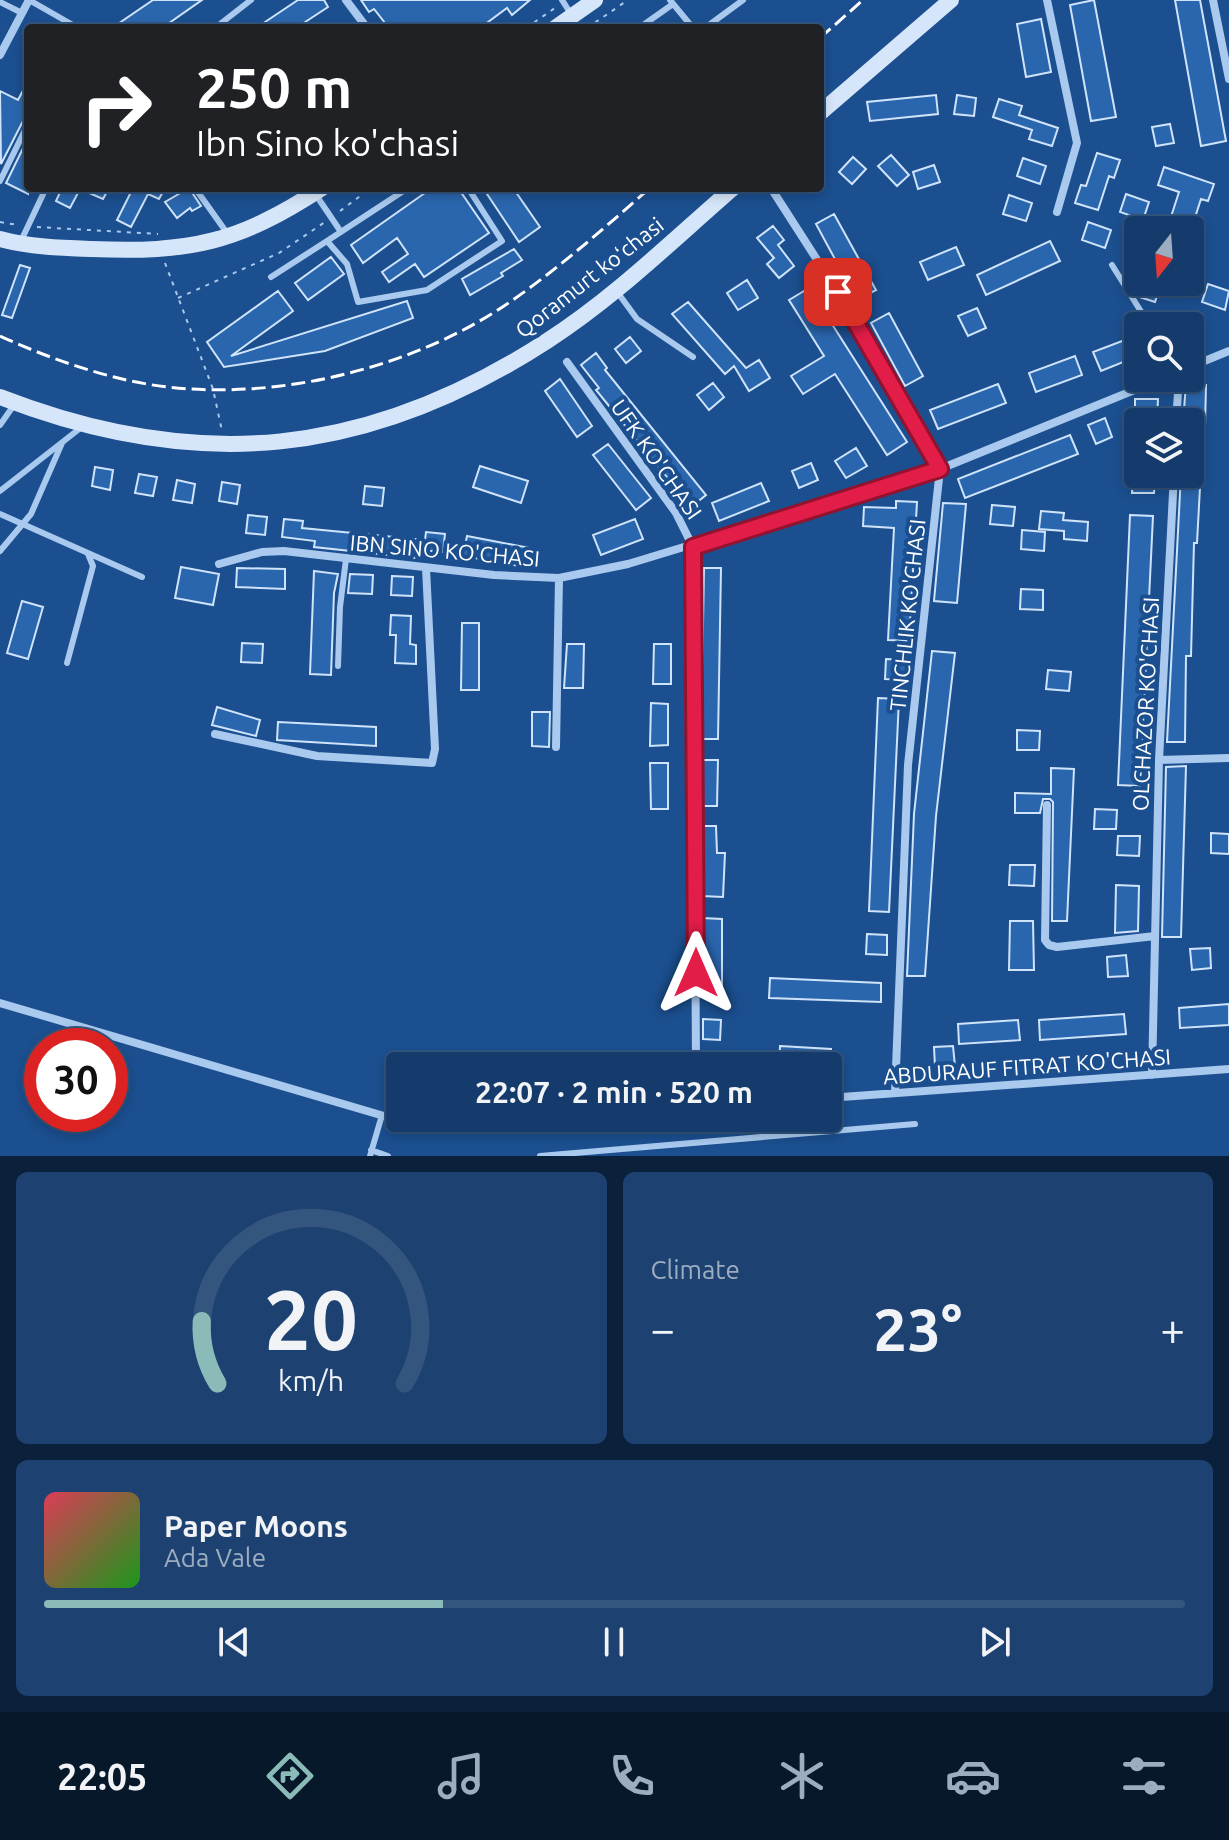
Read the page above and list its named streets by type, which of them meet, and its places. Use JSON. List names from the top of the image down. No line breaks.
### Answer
{"streets":{"main road":["Qoramurt koʻchasi"],"street":["UFK KO'CHASI","IBN SINO KO'CHASI","TINCHLIK KO'CHASI","OLCHAZOR KO'CHASI","ABDURAUF FITRAT KO'CHASI"]},"crossings":[["UFK KO'CHASI","IBN SINO KO'CHASI"],["IBN SINO KO'CHASI","TINCHLIK KO'CHASI"],["TINCHLIK KO'CHASI","ABDURAUF FITRAT KO'CHASI"],["OLCHAZOR KO'CHASI","ABDURAUF FITRAT KO'CHASI"]],"north":"bottom","page":{"turn":["250 m","Ibn Sino ko'chasi"],"limit":"30","trip":"22:07 · 2 min · 520 m","tile":"Climate","heat":["−","23°","+"],"song":["Paper Moons","Ada Vale"],"tabs":"22:05","gauge":["20","km/h"]}}
